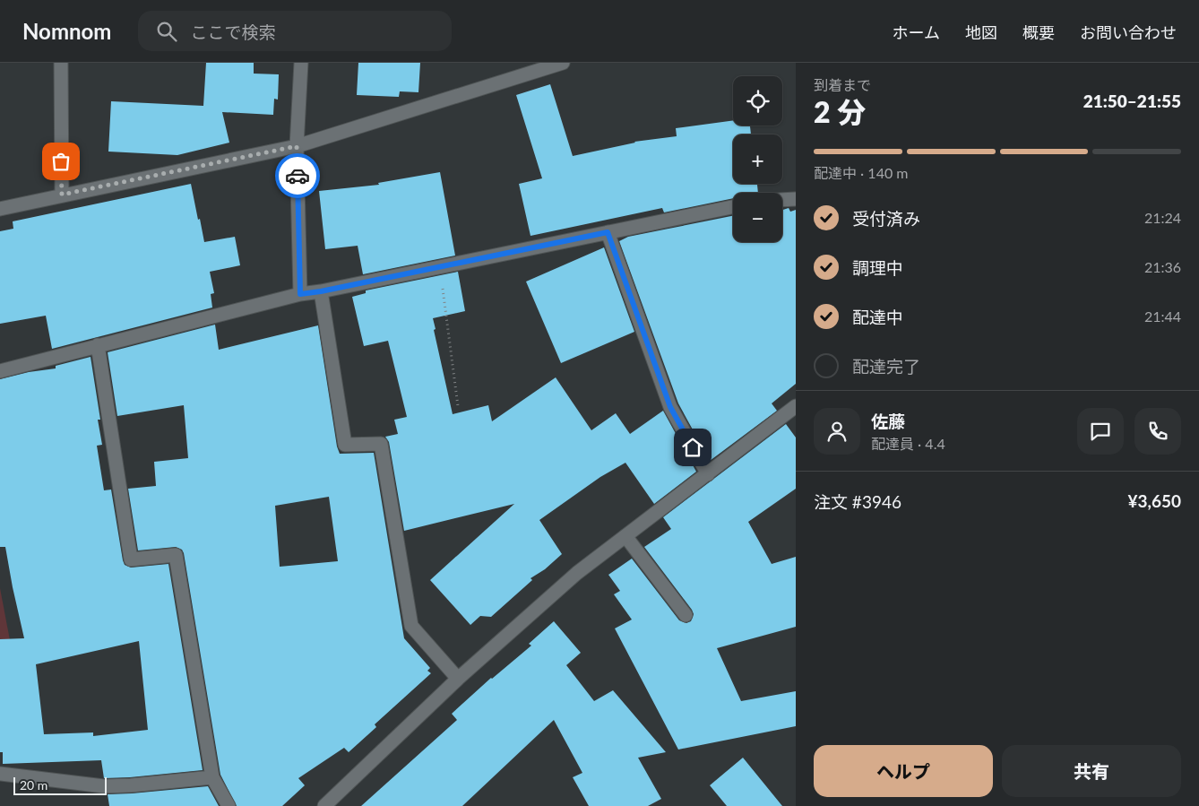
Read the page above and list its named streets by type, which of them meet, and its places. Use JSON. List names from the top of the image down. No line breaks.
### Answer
{"scale_bar":"20 m","page":{"header":"Nomnom","search":"ここで検索","nav":["ホーム","地図","概要","お問い合わせ"],"heading":["2 分","到着まで","21:50–21:55"],"panel":["佐藤","配達員 · 4.4","注文 #3946","¥3,650"],"map_buttons":["+","−"],"bar":"配達中 · 140 m","list":[["受付済み","21:24"],["調理中","21:36"],["配達中","21:44"],"配達完了"],"buttons":["ヘルプ","共有"],"scale":"20 m"}}
